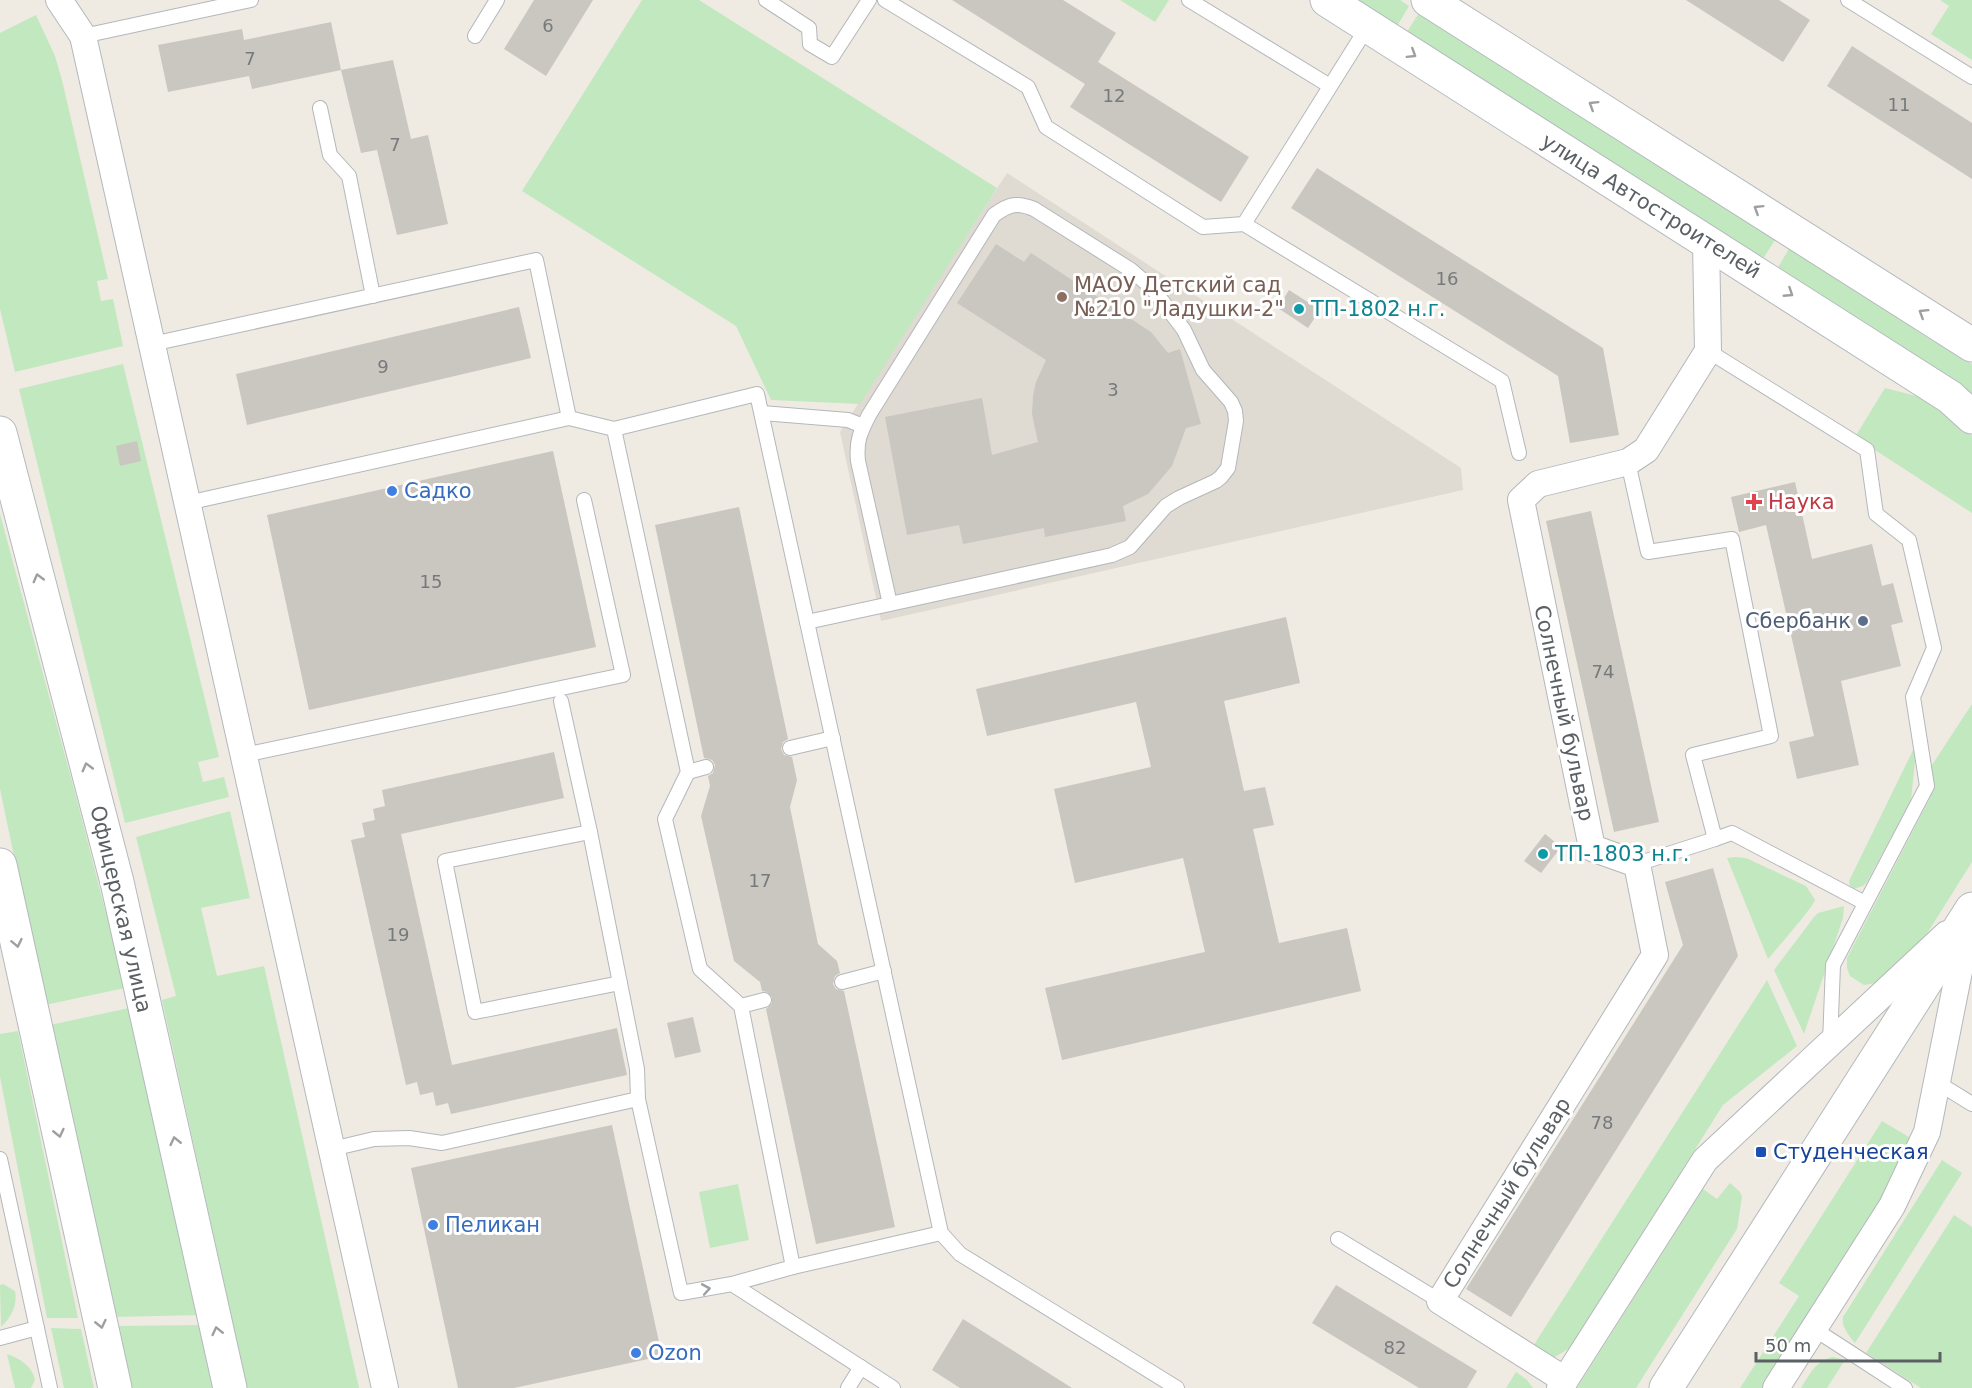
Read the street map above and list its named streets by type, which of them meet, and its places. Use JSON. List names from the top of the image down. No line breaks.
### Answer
{"streets":{"main road":["улица Автостроителей","Офицерская улица"],"street":["Солнечный бульвар"]},"places":{"other":["МАОУ Детский сад №210 \"Ладушки-2\"","ТП-1802 н.г.","Садко","Сбербанк","ТП-1803 н.г.","Пеликан","Ozon"],"health":["Наука"],"transit":["Студенческая"]},"house_numbers":["6","7","12","11","7","16","9","3","15","74","17","19","78","82"],"scale_bar":"50 m"}
